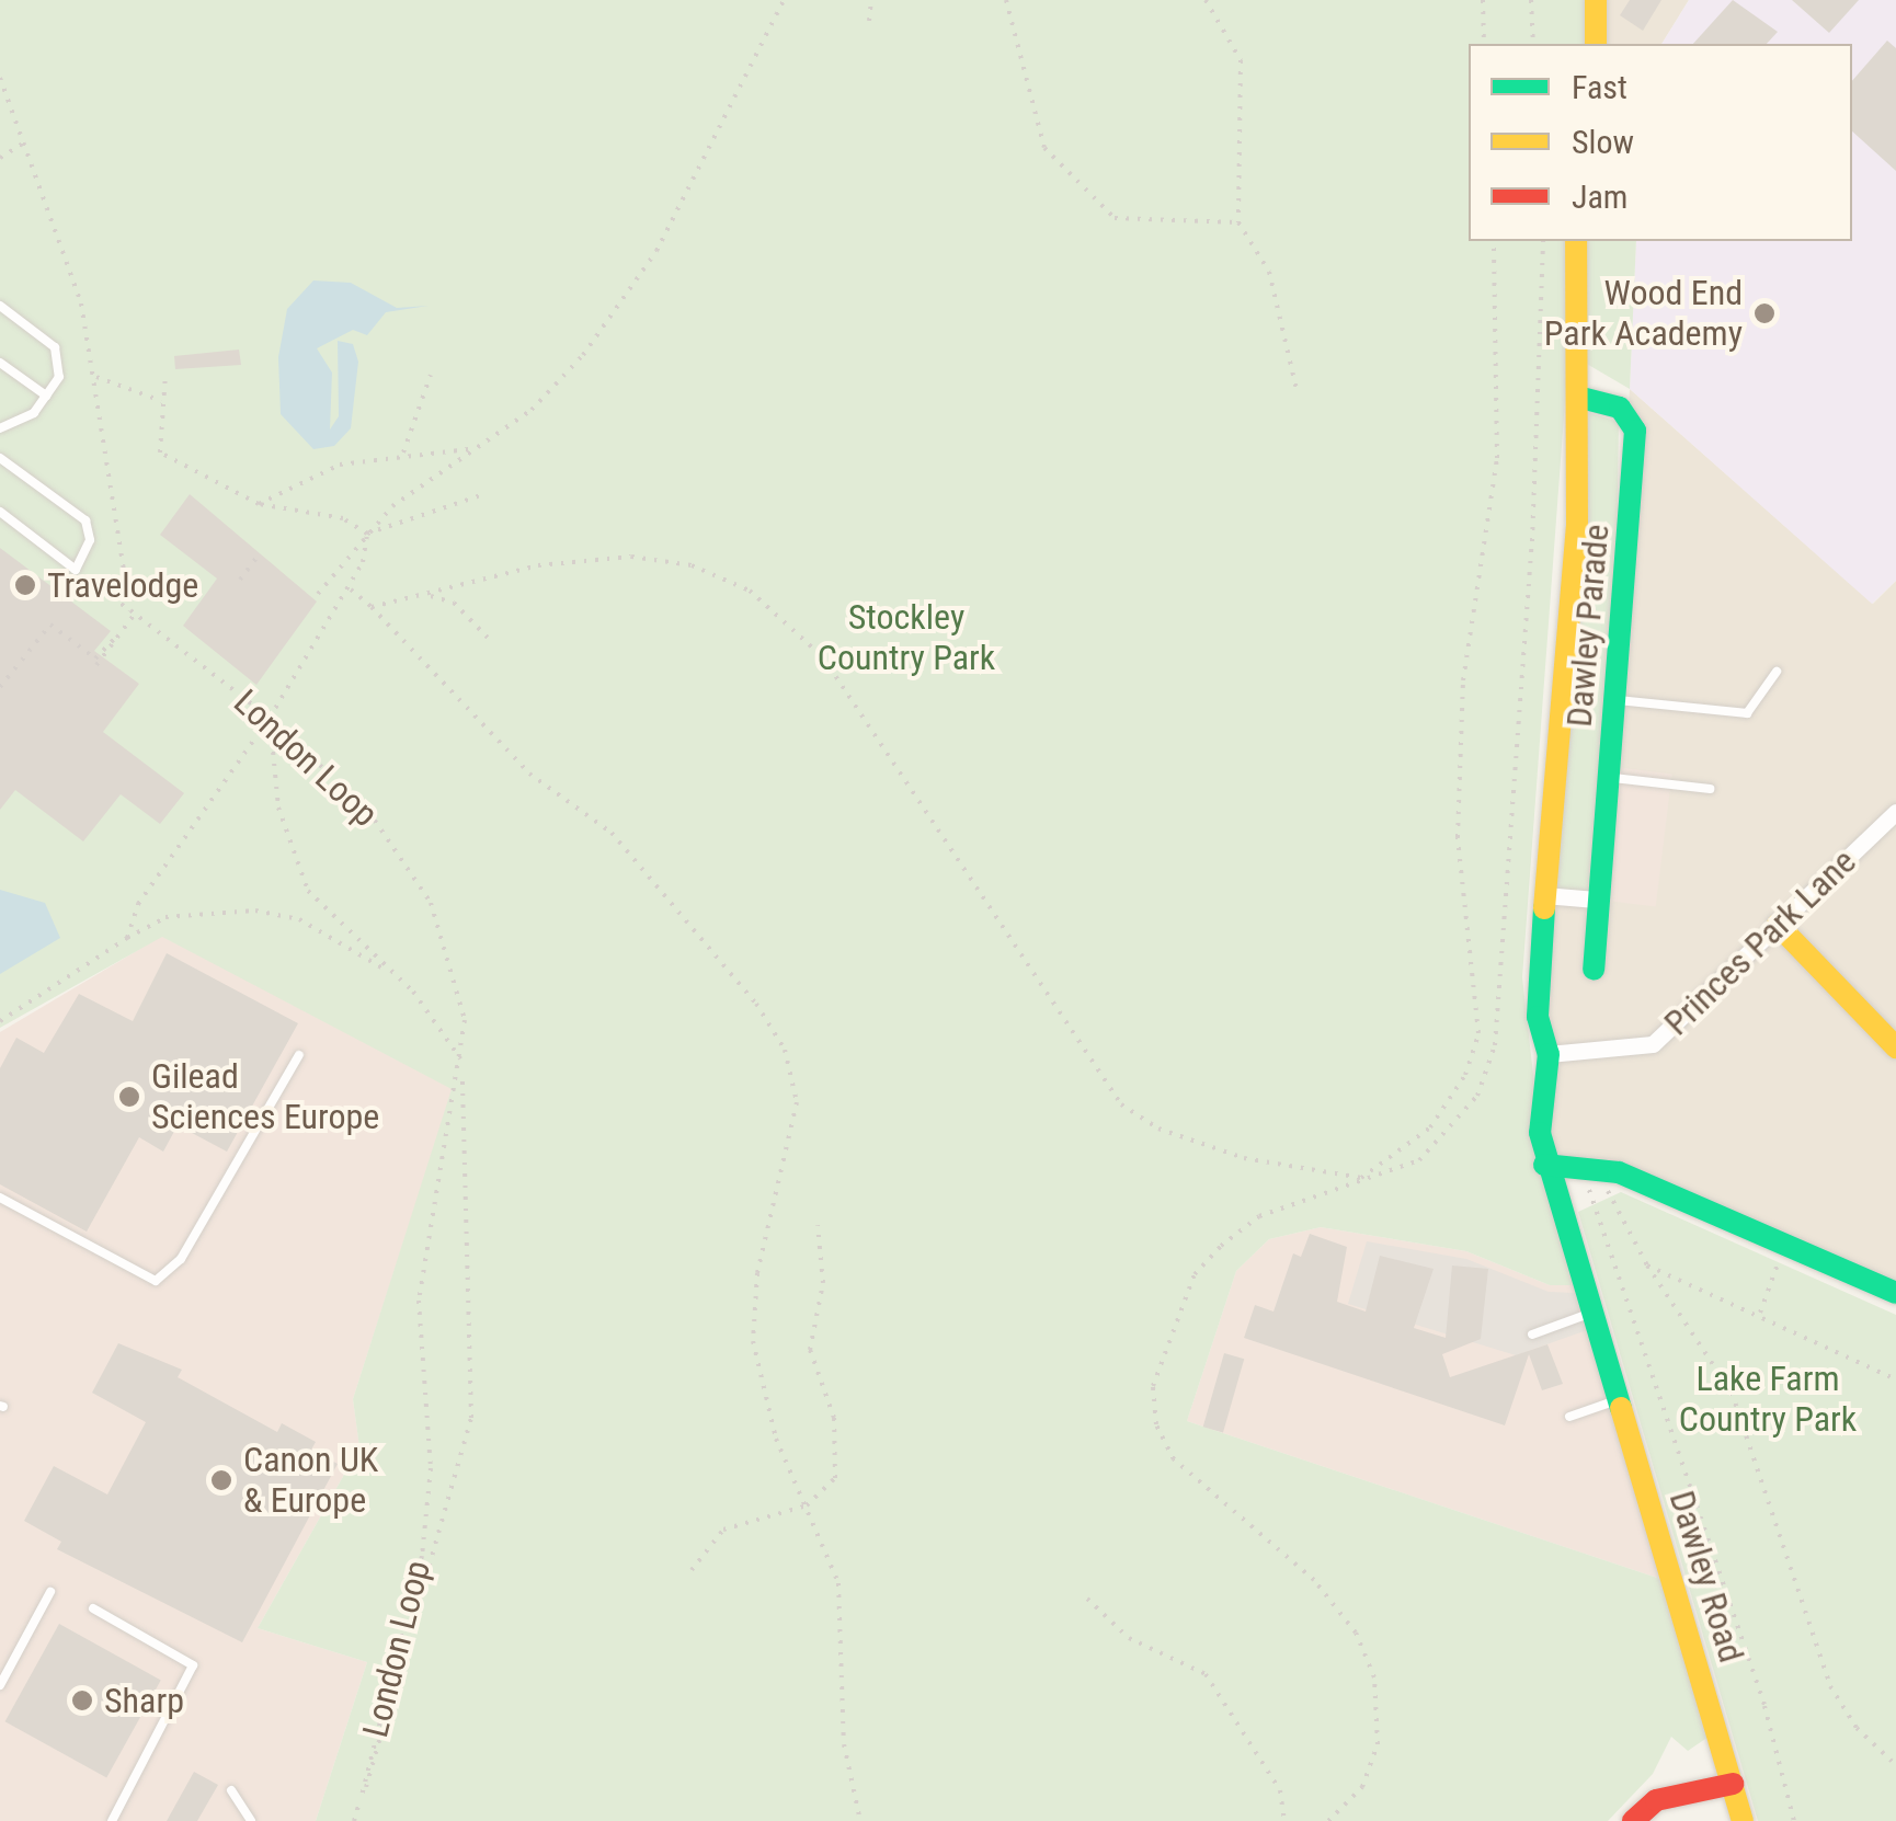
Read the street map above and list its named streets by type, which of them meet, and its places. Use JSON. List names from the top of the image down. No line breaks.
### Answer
{"streets":{"main road":["Dawley Parade","Dawley Road"],"street":["Princes Park Lane"],"path":["London Loop"]},"crossings":[["Princes Park Lane","Dawley Road"]],"parks":["Stockley Country Park","Lake Farm Country Park"],"places":["Wood End Park Academy","Travelodge","Gilead Sciences Europe","Canon UK & Europe","Sharp"],"legend":["Fast","Slow","Jam"]}
